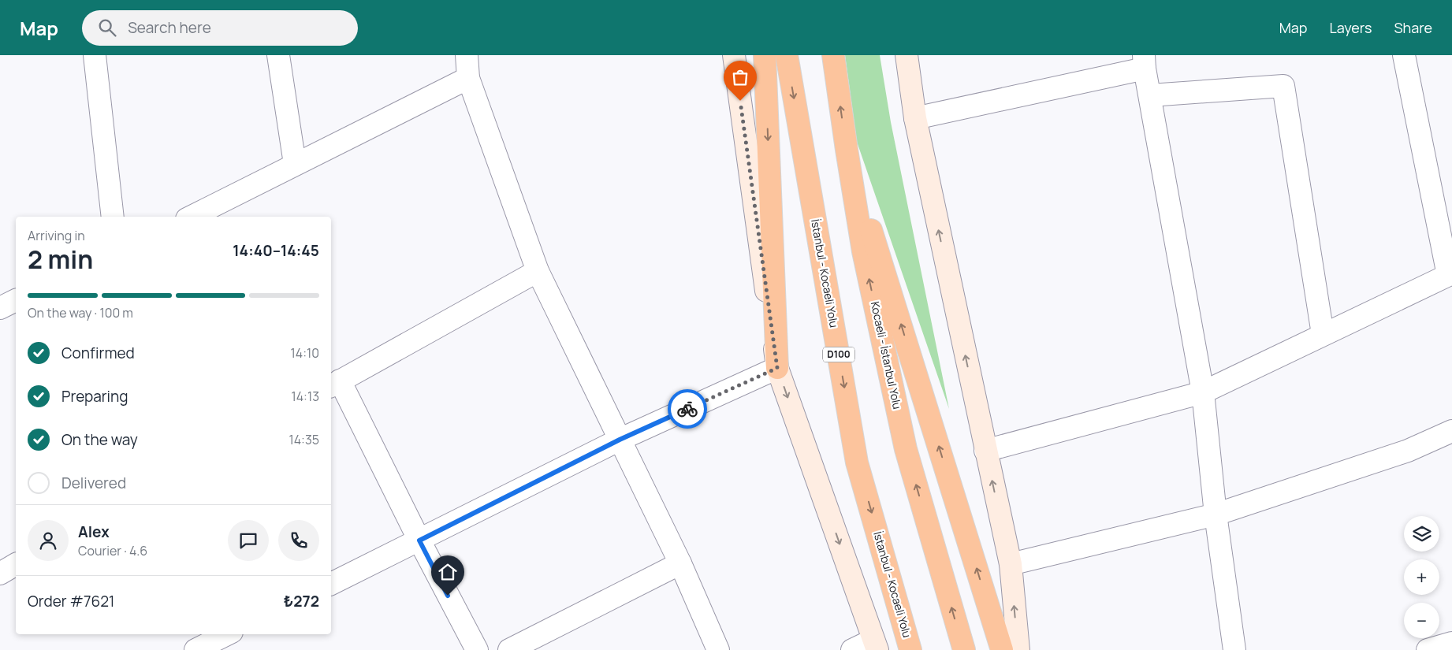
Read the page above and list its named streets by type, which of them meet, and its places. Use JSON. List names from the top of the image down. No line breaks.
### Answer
{"streets":{"highway":["İstanbul - Kocaeli Yolu","D100","Kocaeli - İstanbul Yolu"]},"page":{"header":"Map","search":"Search here","nav":["Map","Layers","Share"],"heading":["2 min","Arriving in","14:40–14:45"],"panel":["Alex","Courier · 4.6","Order #7621","₺272"],"bar":"On the way · 100 m","list":[["Confirmed","14:10"],["Preparing","14:13"],["On the way","14:35"],"Delivered"],"map_buttons":["+","−"]}}
